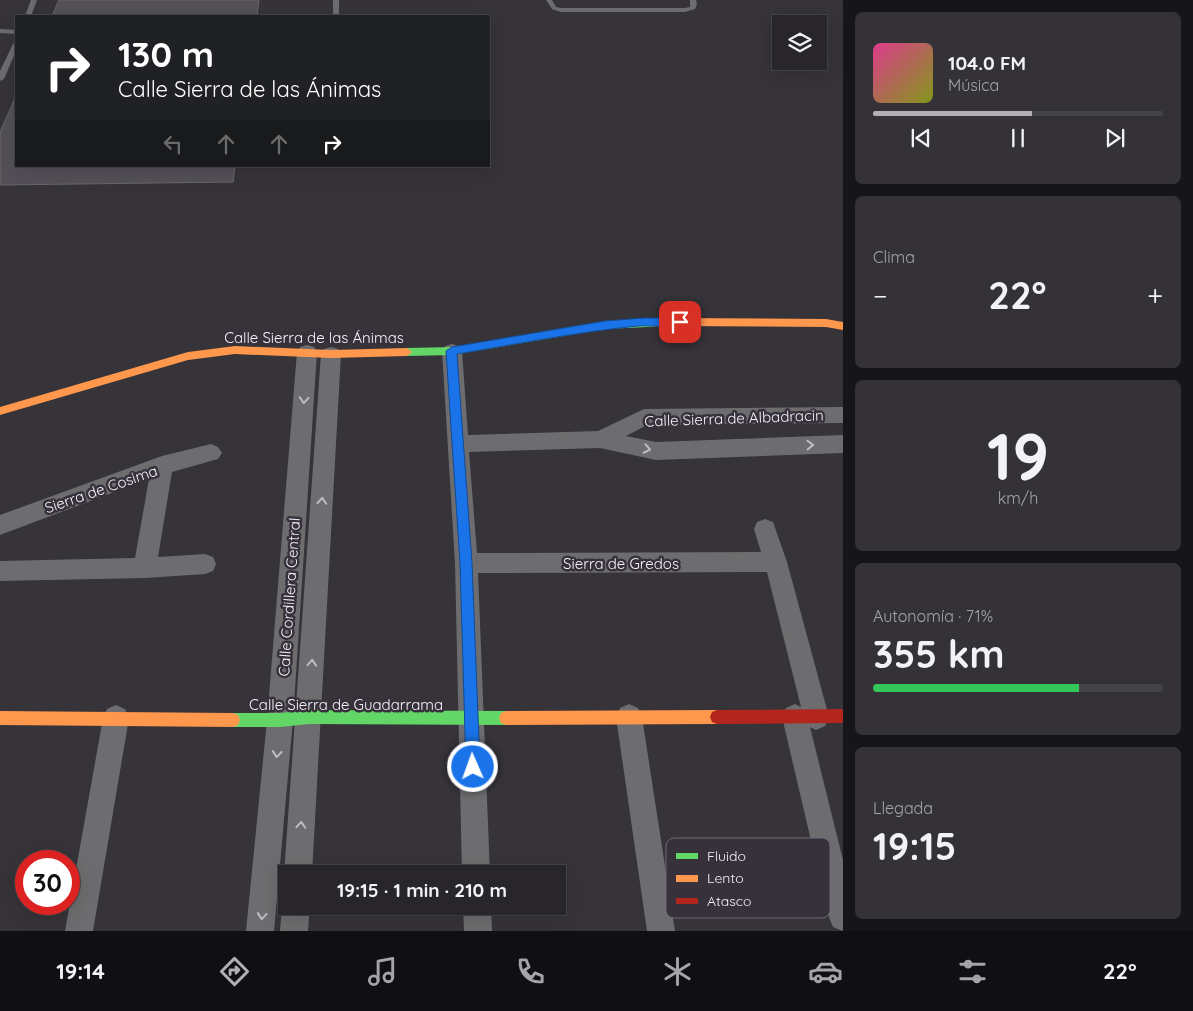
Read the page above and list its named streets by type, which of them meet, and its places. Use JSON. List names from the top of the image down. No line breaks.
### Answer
{"streets":{"street":["Calle Sierra de las Ánimas","Calle Sierra de Albadracin","Sierra de Cosima","Sierra de Gredos","Calle Cordillera Central","Calle Sierra de Guadarrama"]},"crossings":[["Calle Sierra de las Ánimas","Calle Cordillera Central"],["Calle Cordillera Central","Calle Sierra de Guadarrama"]],"legend":["Fluido","Lento","Atasco"],"page":{"turn":["130 m","Calle Sierra de las Ánimas"],"song":["104.0 FM","Música"],"tile":["Clima",["19","km/h"],["Autonomía · 71%","355 km"],["Llegada","19:15"]],"heat":["−","22°","+"],"limit":"30","trip":"19:15 · 1 min · 210 m","tabs":["19:14","22°"]}}
